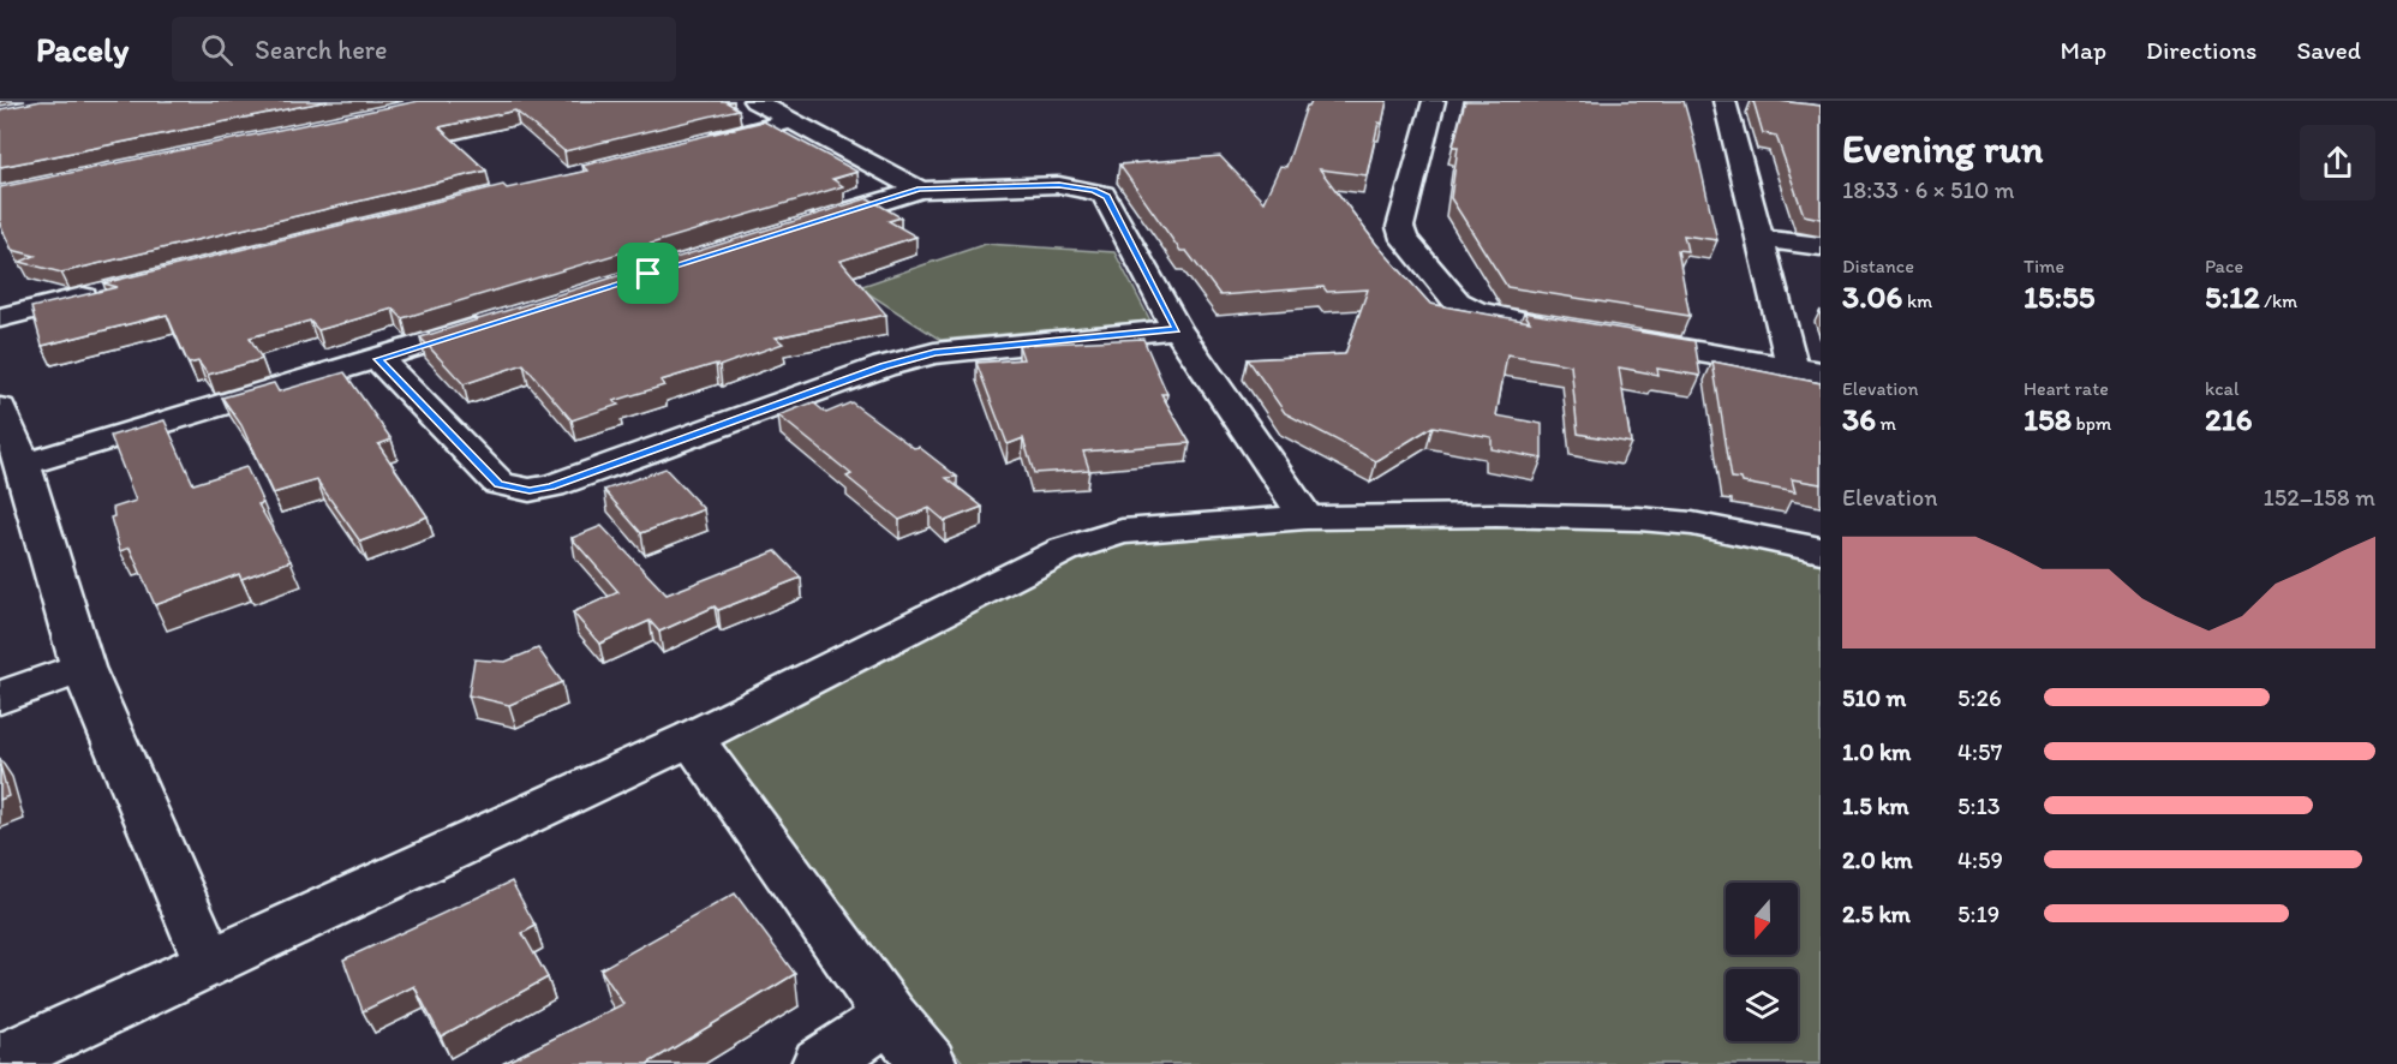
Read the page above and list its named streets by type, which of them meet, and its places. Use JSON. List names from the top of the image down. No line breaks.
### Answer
{"north":"bottom","page":{"header":"Pacely","search":"Search here","nav":["Map","Directions","Saved"],"heading":["Evening run","18:33 · 6 × 510 m"],"stats":[["Distance","3.06 km"],["Time","15:55"],["Pace","5:12 /km"],["Elevation","36 m"],["Heart rate","158 bpm"],["kcal","216"]],"chart":["Elevation","152–158 m"],"list":[{"name":"510 m","note":"5:26"},{"name":"1.0 km","note":"4:57"},{"name":"1.5 km","note":"5:13"},{"name":"2.0 km","note":"4:59"},{"name":"2.5 km","note":"5:19"}]}}
